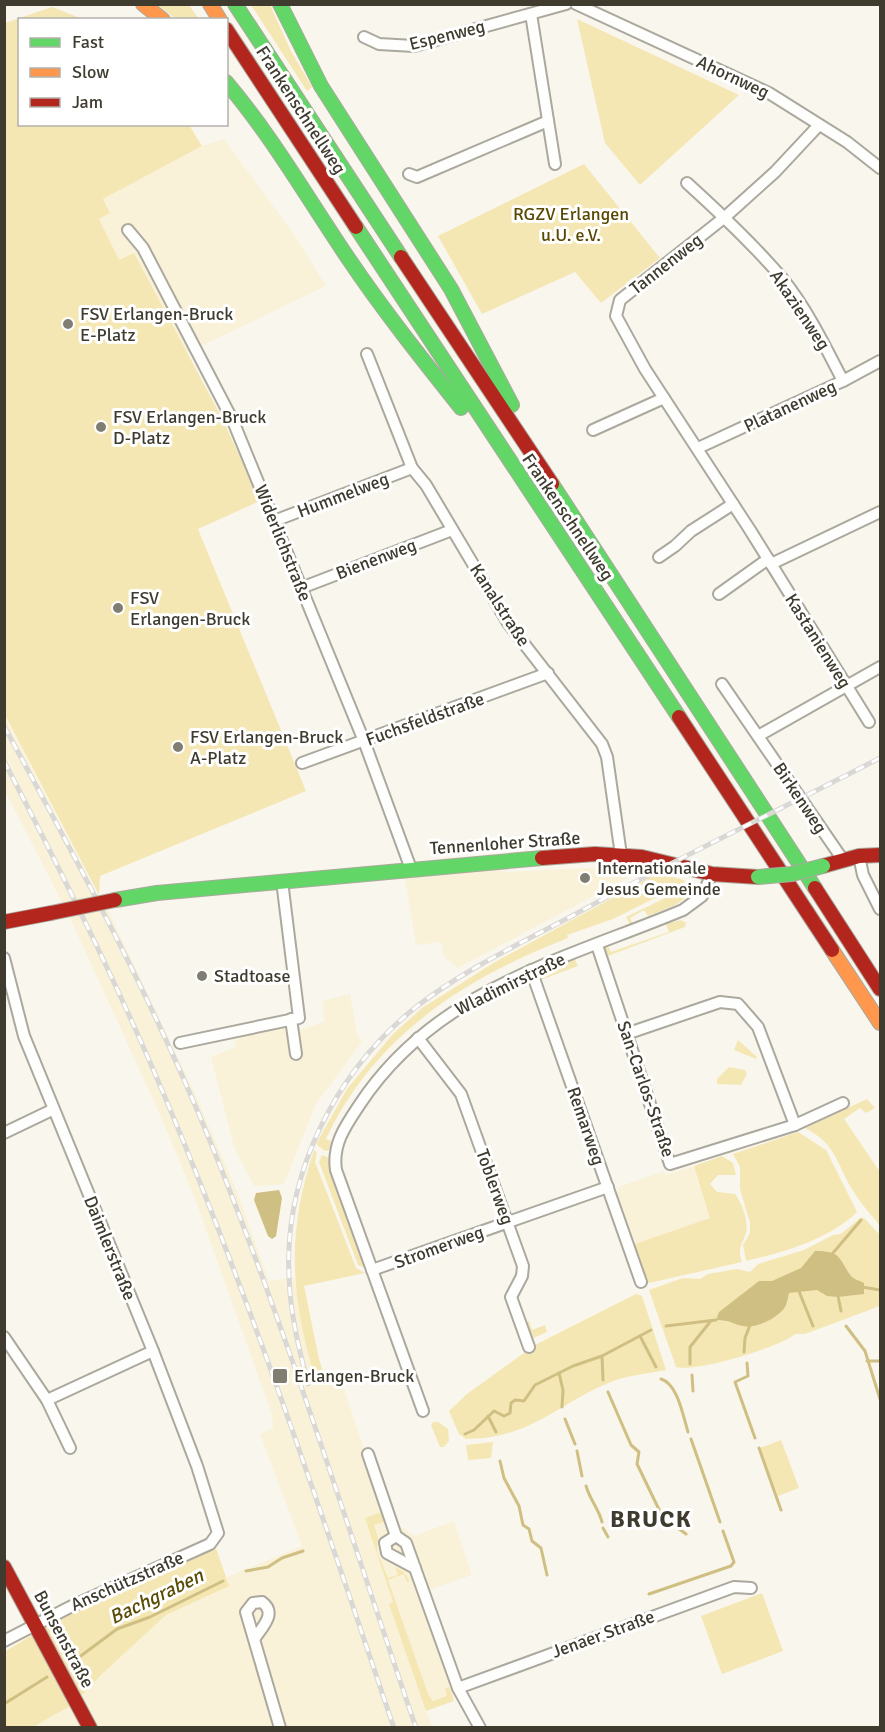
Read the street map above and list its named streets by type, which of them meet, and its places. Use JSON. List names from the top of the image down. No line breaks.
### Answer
{"streets":{"main road":["Frankenschnellweg","Tennenloher Straße","Bunsenstraße"],"street":["Espenweg","Ahornweg","Tannenweg","Akazienweg","Platanenweg","Hummelweg","Widerlichstraße","Bienenweg","Kanalstraße","Kastanienweg","Fuchsfeldstraße","Birkenweg","Wladimirstraße","San-Carlos-Straße","Remarweg","Toblerweg","Stromerweg","Daimlerstraße","Anschützstraße","Jenaer Straße"]},"crossings":[["Ahornweg","Tannenweg"],["Tannenweg","Akazienweg"],["Tannenweg","Kastanienweg"],["Akazienweg","Platanenweg"],["Platanenweg","Kastanienweg"],["Hummelweg","Widerlichstraße"],["Hummelweg","Kanalstraße"],["Widerlichstraße","Bienenweg"],["Widerlichstraße","Fuchsfeldstraße"],["Widerlichstraße","Tennenloher Straße"],["Bienenweg","Kanalstraße"],["Kanalstraße","Fuchsfeldstraße"],["Kanalstraße","Tennenloher Straße"],["Birkenweg","Tennenloher Straße"],["Tennenloher Straße","Wladimirstraße"],["Wladimirstraße","San-Carlos-Straße"],["Wladimirstraße","Remarweg"],["Wladimirstraße","Toblerweg"],["Wladimirstraße","Stromerweg"],["Remarweg","Stromerweg"],["Toblerweg","Stromerweg"],["Daimlerstraße","Anschützstraße"],["Anschützstraße","Bunsenstraße"]],"districts":["BRUCK"],"water":["Bachgraben"],"parks":["RGZV Erlangen u.U. e.V."],"places":{"other":["FSV Erlangen-Bruck E-Platz","FSV Erlangen-Bruck D-Platz","FSV Erlangen-Bruck","FSV Erlangen-Bruck A-Platz","Internationale Jesus Gemeinde","Stadtoase"],"transit":["Erlangen-Bruck"]},"legend":["Fast","Slow","Jam"]}
